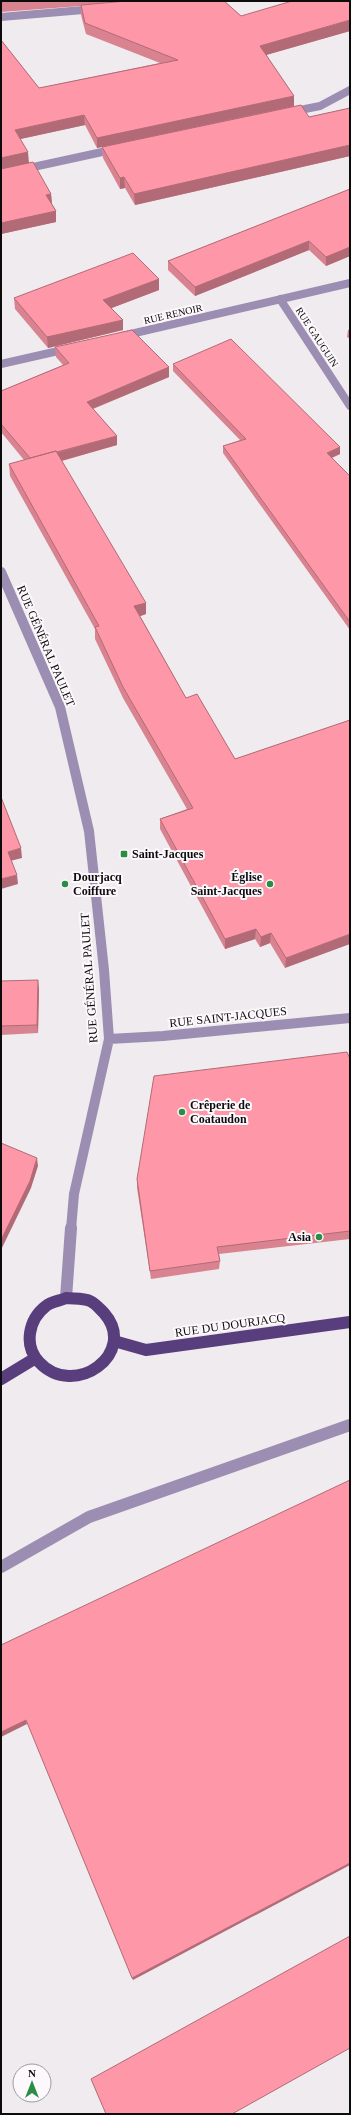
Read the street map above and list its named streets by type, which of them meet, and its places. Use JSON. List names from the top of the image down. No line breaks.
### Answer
{"streets":{"main road":["RUE DU DOURJACQ"],"street":["RUE RENOIR","RUE GAUGUIN","RUE GÉNÉRAL PAULET","RUE SAINT-JACQUES"]},"crossings":[["RUE RENOIR","RUE GAUGUIN"],["RUE GÉNÉRAL PAULET","RUE SAINT-JACQUES"],["RUE GÉNÉRAL PAULET","RUE DU DOURJACQ"]],"places":{"transit":["Saint-Jacques"],"other":["Dourjacq Coiffure","Église Saint-Jacques","Crêperie de Coataudon","Asia"]},"north":"top"}
